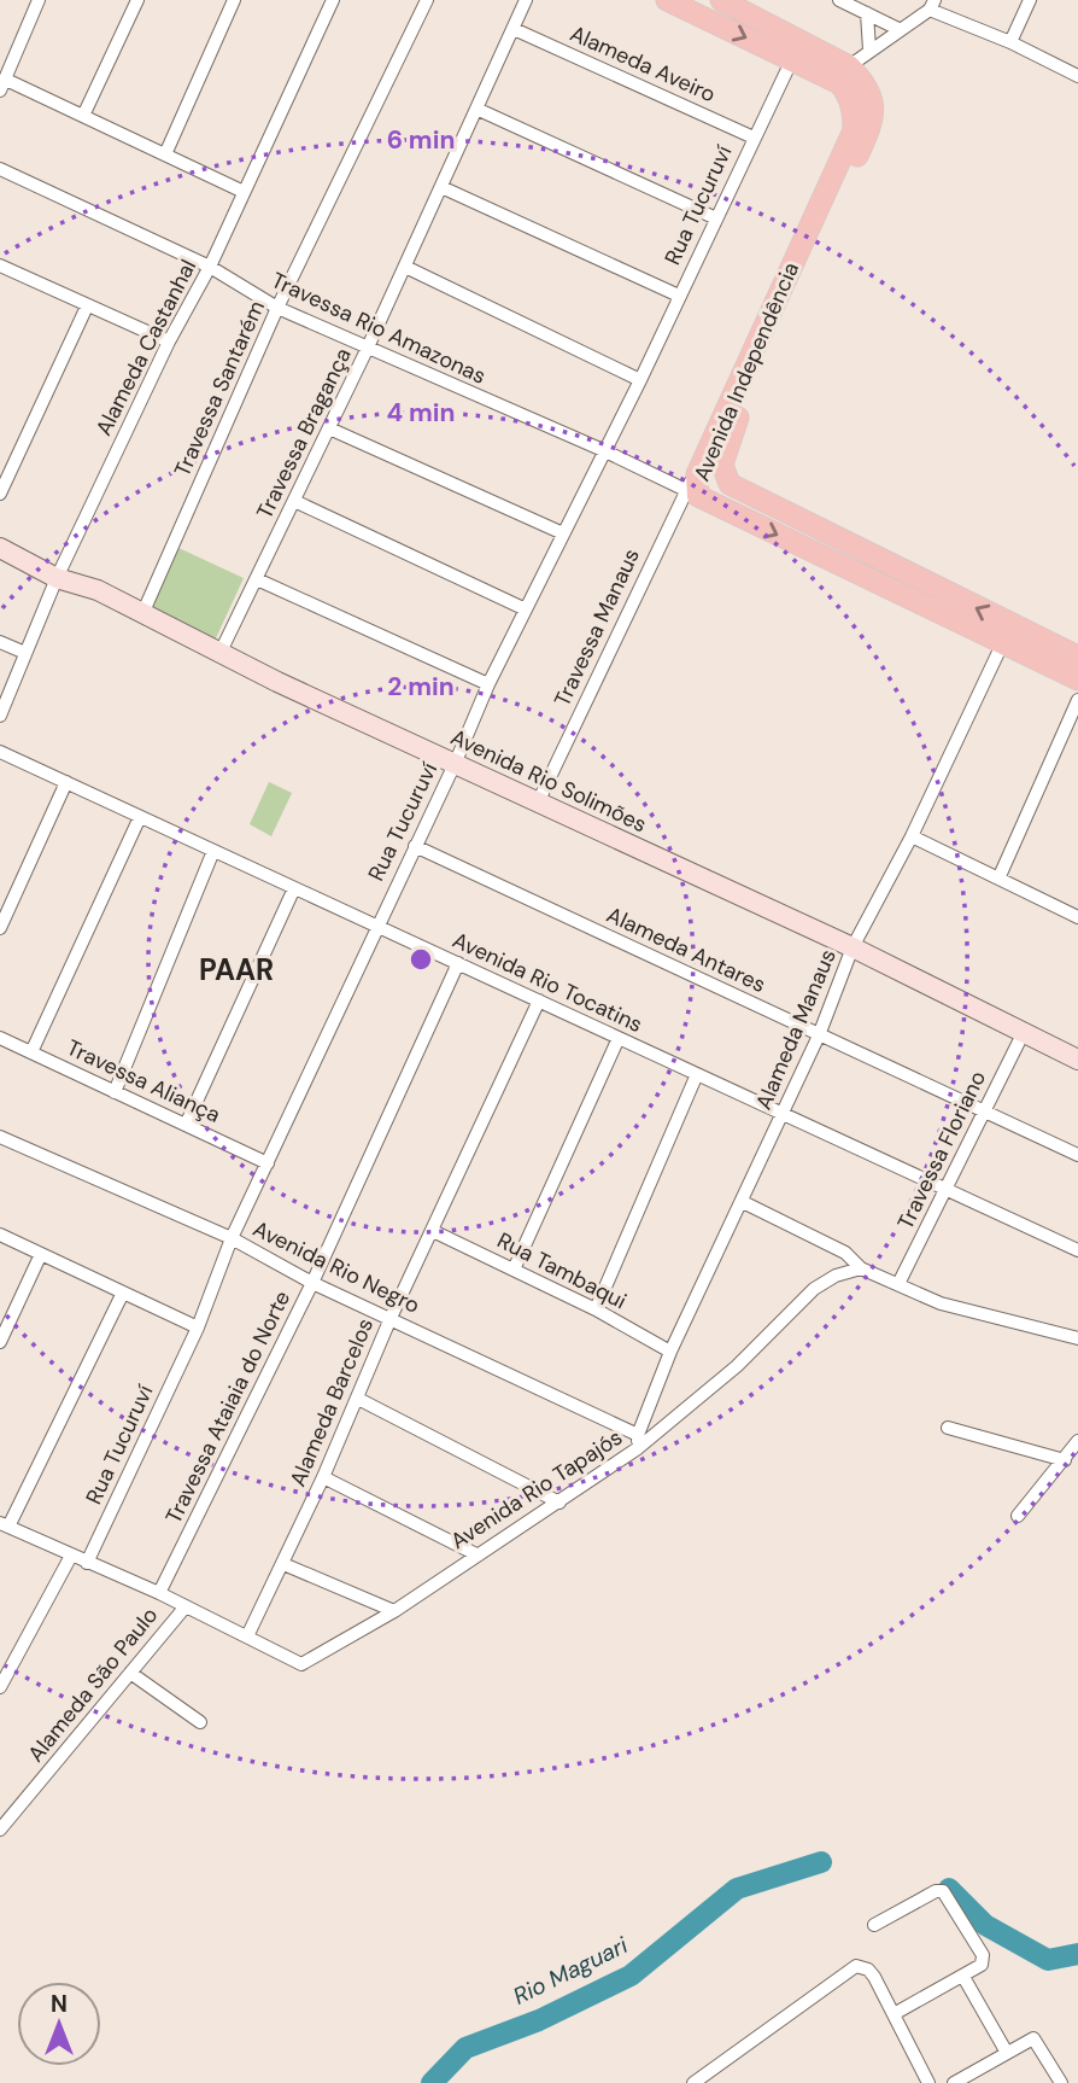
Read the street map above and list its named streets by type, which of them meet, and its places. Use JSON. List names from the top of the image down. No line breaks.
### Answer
{"streets":{"main road":["Avenida Independência","Avenida Rio Solimões"],"street":["Alameda Aveiro","Rua Tucuruví","Travessa Rio Amazonas","Alameda Castanhal","Travessa Santarém","Travessa Bragança","Travessa Manaus","Alameda Antares","Avenida Rio Tocatins","Alameda Manaus","Travessa Aliança","Travessa Floriano","Avenida Rio Negro","Rua Tambaqui","Alameda Barcelos","Travessa Ataiaia do Norte","Avenida Rio Tapajós","Alameda São Paulo"]},"crossings":[["Alameda Aveiro","Rua Tucuruví"],["Alameda Aveiro","Travessa Bragança"],["Rua Tucuruví","Travessa Rio Amazonas"],["Rua Tucuruví","Avenida Independência"],["Rua Tucuruví","Avenida Rio Solimões"],["Rua Tucuruví","Alameda Antares"],["Rua Tucuruví","Avenida Rio Tocatins"],["Rua Tucuruví","Travessa Aliança"],["Rua Tucuruví","Avenida Rio Negro"],["Rua Tucuruví","Avenida Rio Tapajós"],["Travessa Rio Amazonas","Alameda Castanhal"],["Travessa Rio Amazonas","Avenida Independência"],["Travessa Rio Amazonas","Travessa Santarém"],["Travessa Rio Amazonas","Travessa Bragança"],["Travessa Rio Amazonas","Travessa Manaus"],["Alameda Castanhal","Avenida Rio Solimões"],["Avenida Independência","Travessa Manaus"],["Avenida Independência","Alameda Manaus"],["Travessa Santarém","Avenida Rio Solimões"],["Travessa Bragança","Avenida Rio Solimões"],["Travessa Manaus","Avenida Rio Solimões"],["Avenida Rio Solimões","Alameda Manaus"],["Avenida Rio Solimões","Travessa Floriano"],["Alameda Antares","Alameda Manaus"],["Alameda Antares","Travessa Floriano"],["Avenida Rio Tocatins","Alameda Manaus"],["Avenida Rio Tocatins","Travessa Floriano"],["Avenida Rio Tocatins","Alameda Barcelos"],["Avenida Rio Tocatins","Travessa Ataiaia do Norte"],["Alameda Manaus","Avenida Rio Negro"],["Alameda Manaus","Rua Tambaqui"],["Alameda Manaus","Avenida Rio Tapajós"],["Avenida Rio Negro","Alameda Barcelos"],["Avenida Rio Negro","Travessa Ataiaia do Norte"],["Avenida Rio Negro","Avenida Rio Tapajós"],["Rua Tambaqui","Alameda Barcelos"],["Alameda Barcelos","Avenida Rio Tapajós"],["Travessa Ataiaia do Norte","Avenida Rio Tapajós"],["Avenida Rio Tapajós","Alameda São Paulo"]],"districts":["PAAR"],"water":["Rio Maguari"],"north":"top","rings":["6 min","4 min","2 min"]}
